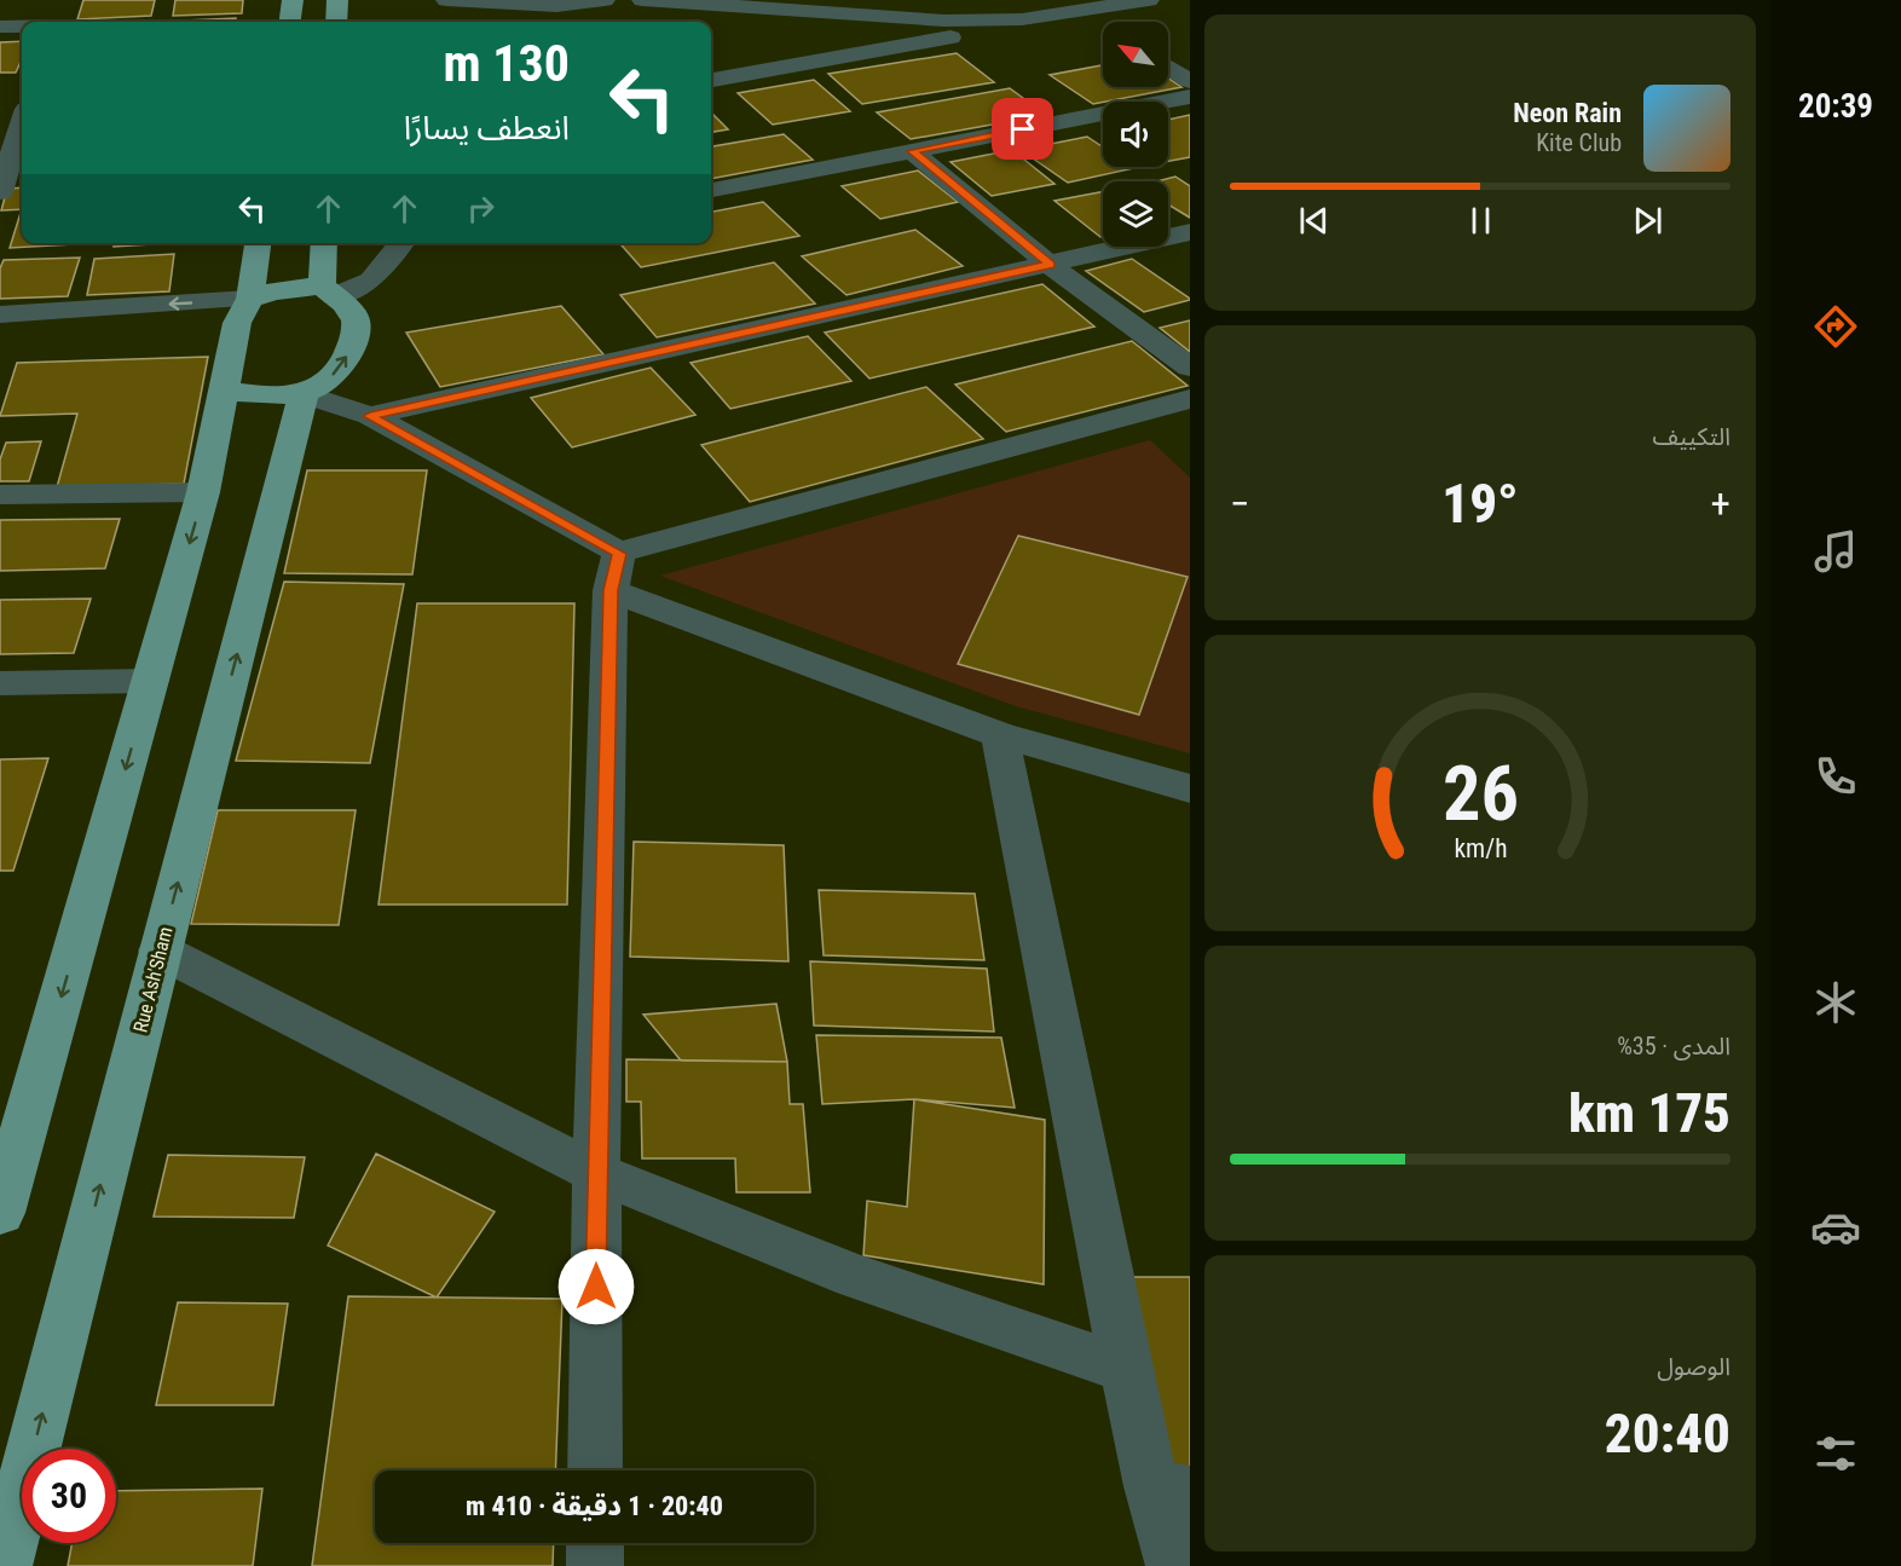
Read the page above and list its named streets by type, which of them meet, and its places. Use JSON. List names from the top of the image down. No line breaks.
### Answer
{"streets":{"main road":["Rue Ash'Sham"]},"north":"top left","page":{"tabs":"20:39","turn":["130 m","انعطف يسارًا"],"song":["Neon Rain","Kite Club"],"tile":["التكييف",["المدى · 35%","175 km"],["الوصول","20:40"]],"heat":["−","19°","+"],"limit":"30","trip":"20:40 · 1 دقيقة · 410 m","gauge":["26","km/h"]}}
